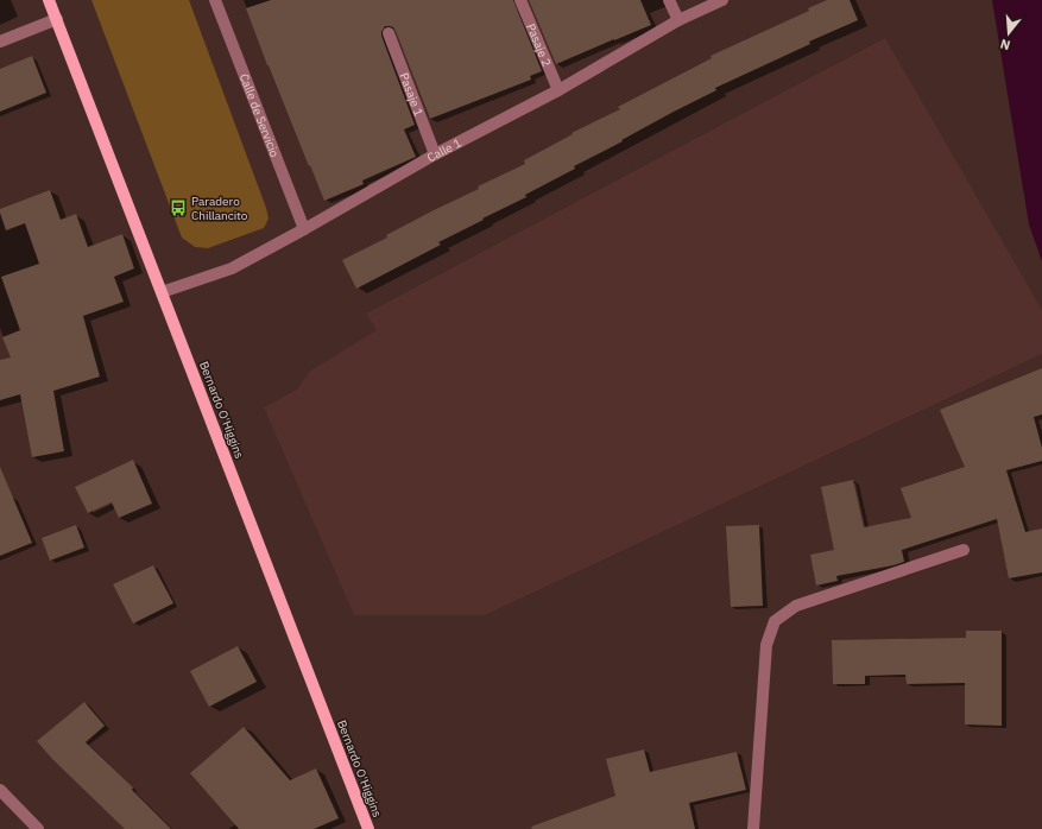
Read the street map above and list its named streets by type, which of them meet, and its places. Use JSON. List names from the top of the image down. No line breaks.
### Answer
{"streets":{"main road":["Bernardo O'Higgins"],"street":["Pasaje 2","Pasaje 1","Calle de Servicio","Calle 1"]},"crossings":[["Pasaje 2","Calle 1"],["Pasaje 1","Calle 1"],["Calle de Servicio","Calle 1"],["Calle 1","Bernardo O'Higgins"]],"places":{"bus stop":["Paradero Chillancito"]},"north":"bottom"}
